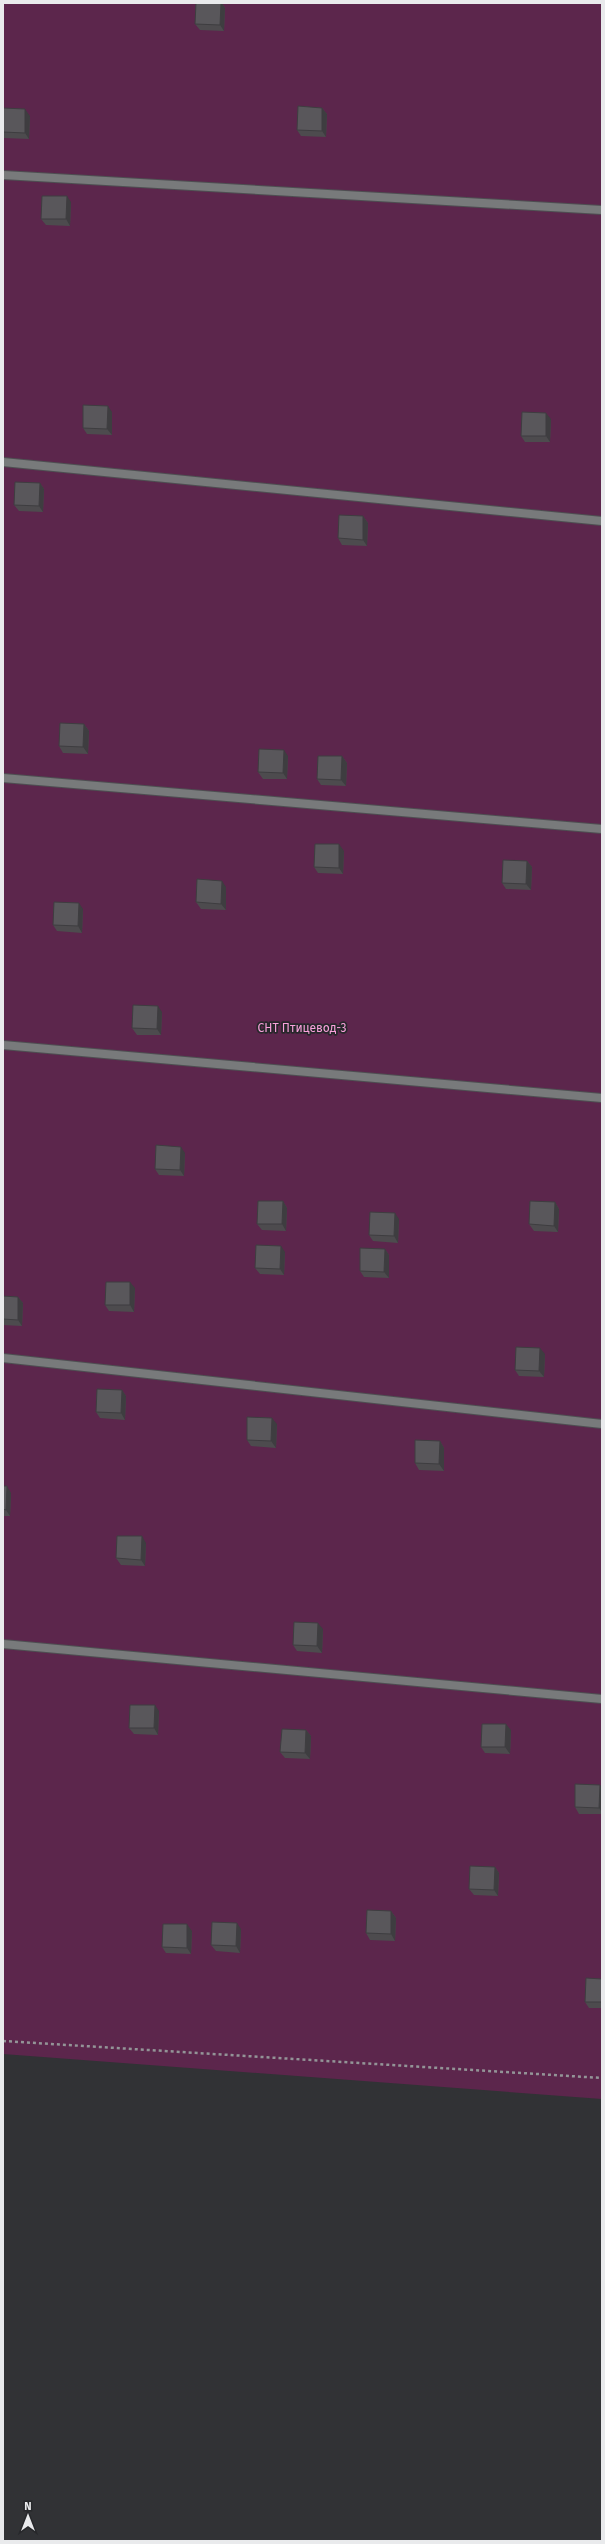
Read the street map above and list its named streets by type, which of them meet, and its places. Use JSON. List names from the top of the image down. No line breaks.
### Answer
{"parks":["СНТ Птицевод-3"],"north":"top"}
